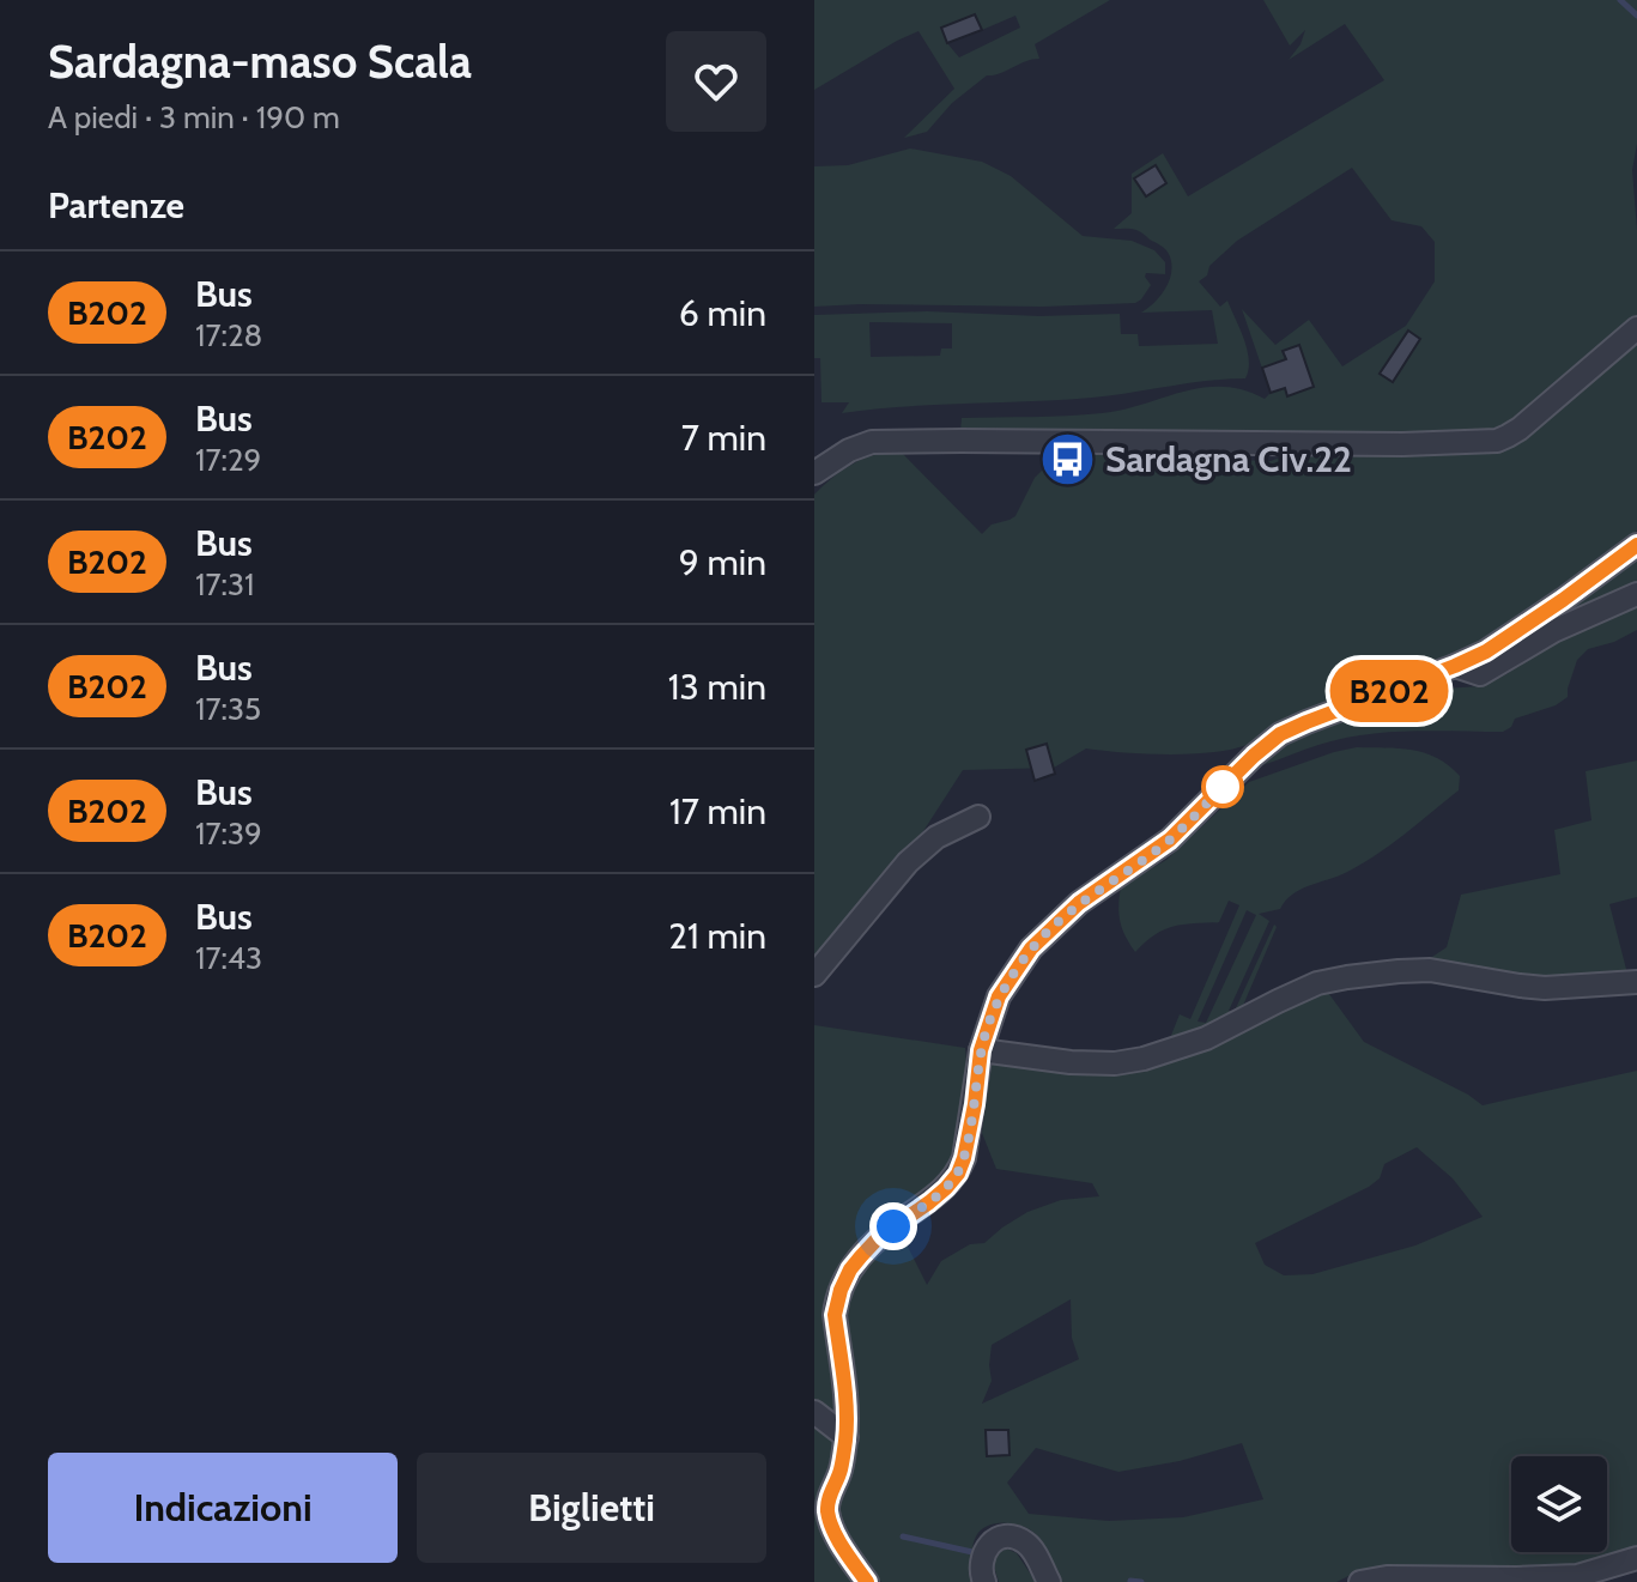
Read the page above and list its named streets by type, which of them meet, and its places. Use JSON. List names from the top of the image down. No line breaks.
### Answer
{"places":{"bus stop":["Sardagna Civ.22"]},"lines":["bus line B202"],"page":{"heading":[["Sardagna-maso Scala","A piedi · 3 min · 190 m"],"Partenze"],"on_map":"B202","list":[{"mark":"B202","name":"Bus","note":"17:28","value":"6 min"},{"mark":"B202","name":"Bus","note":"17:29","value":"7 min"},{"mark":"B202","name":"Bus","note":"17:31","value":"9 min"},{"mark":"B202","name":"Bus","note":"17:35","value":"13 min"},{"mark":"B202","name":"Bus","note":"17:39","value":"17 min"},{"mark":"B202","name":"Bus","note":"17:43","value":"21 min"}],"buttons":["Indicazioni","Biglietti"]}}
